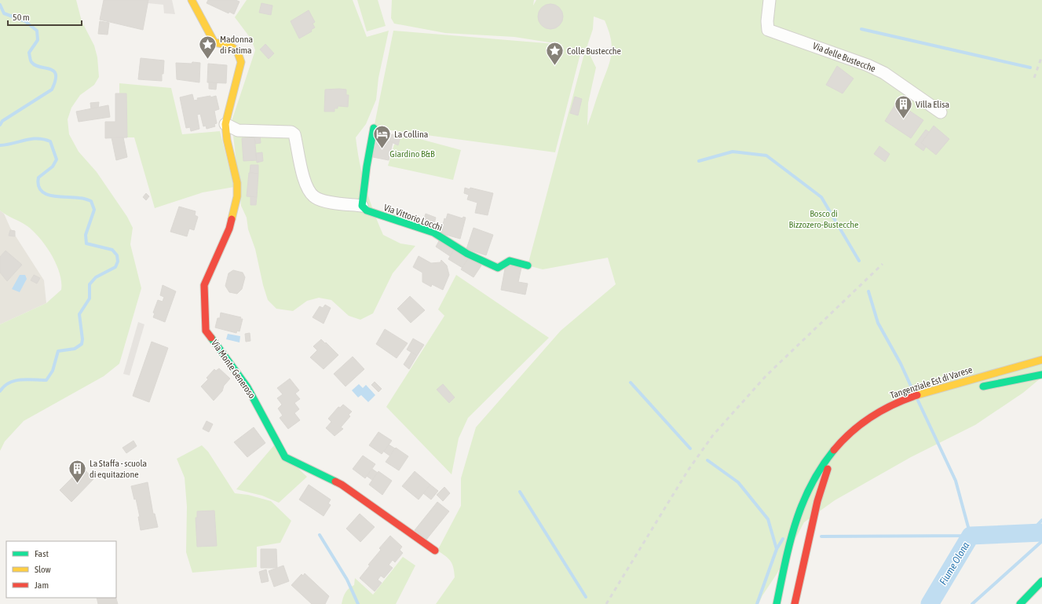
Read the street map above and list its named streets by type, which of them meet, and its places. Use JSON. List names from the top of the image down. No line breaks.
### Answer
{"streets":{"main road":["Via Vittorio Locchi","Via Monte Generoso","Tangenziale Est di Varese"],"street":["Via delle Bustecche"]},"water":["Fiume Olona"],"parks":["Giardino B&B","Bosco di Bizzozero-Bustecche"],"places":{"place":["Madonna di Fatima","Colle Bustecche"],"building":["Villa Elisa","La Staffa - scuola di equitazione"],"hotel":["La Collina"]},"legend":["Fast","Slow","Jam"],"scale_bar":"50 m"}
